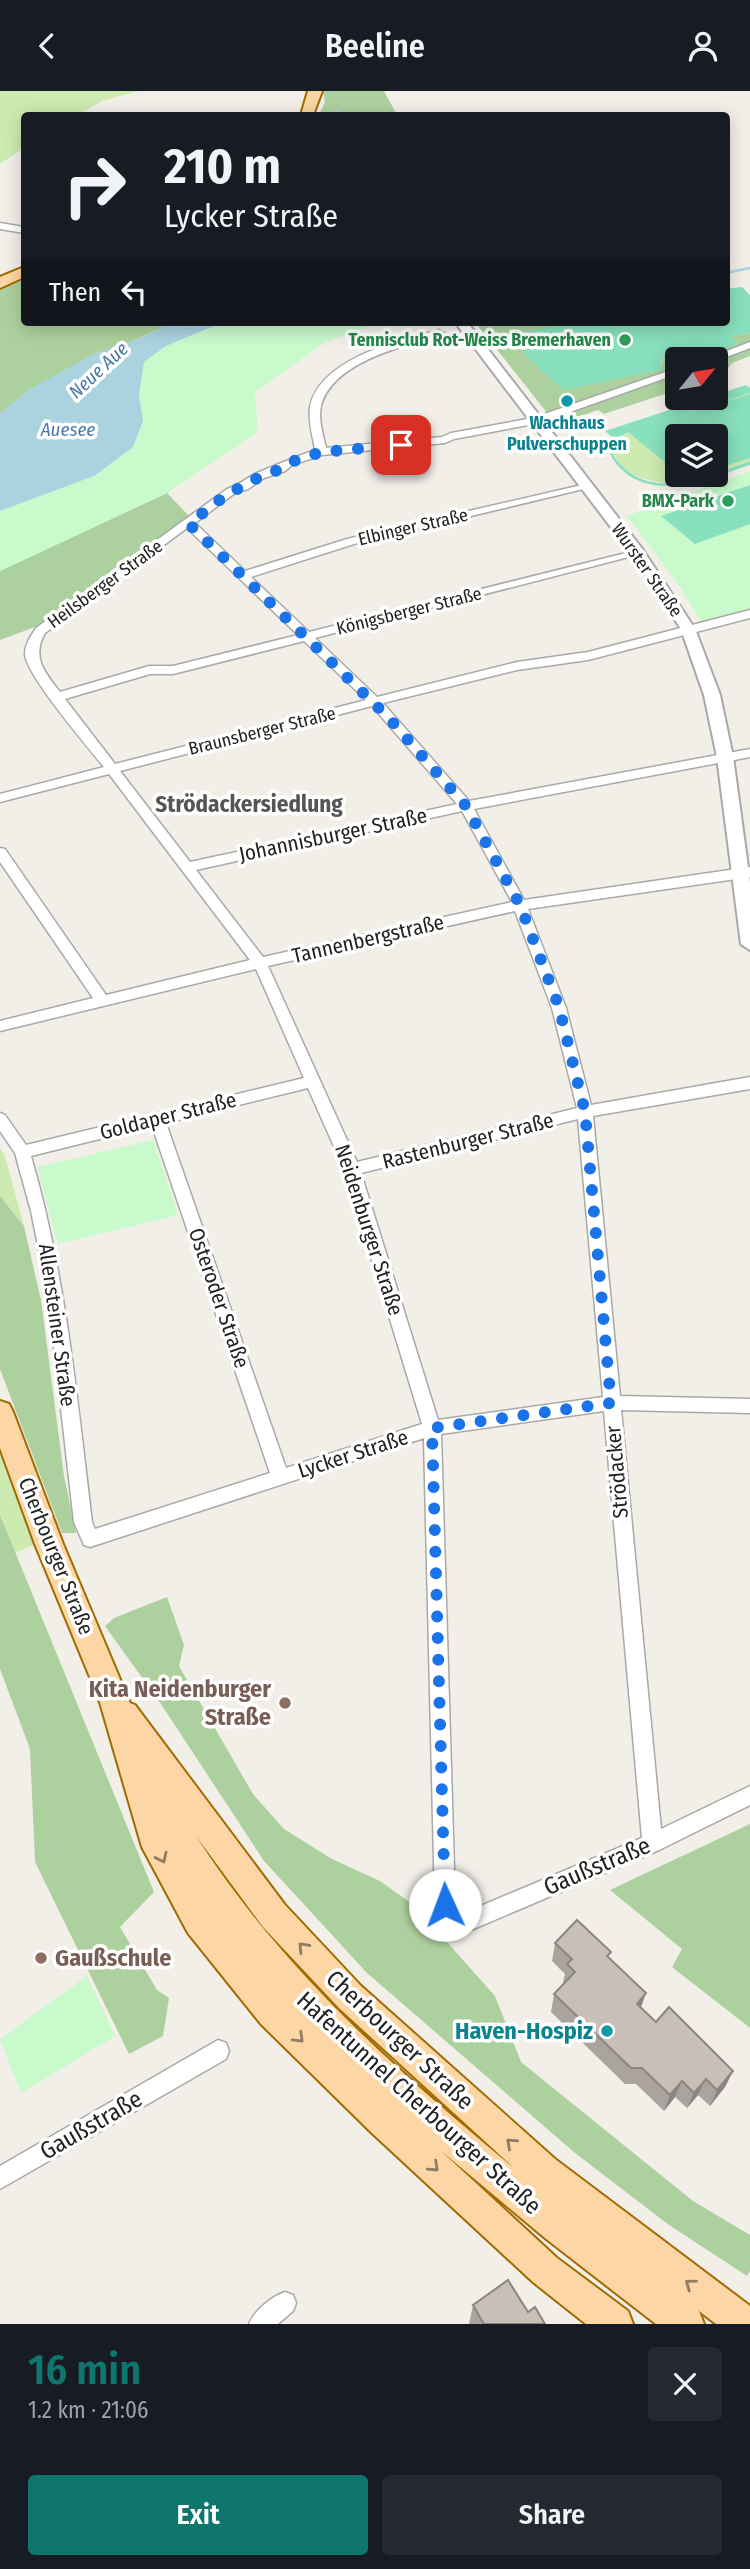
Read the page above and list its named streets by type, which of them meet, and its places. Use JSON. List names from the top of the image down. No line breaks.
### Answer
{"streets":{"main road":["Cherbourger Straße","Hafentunnel Cherbourger Straße"],"street":["Elbinger Straße","Wurster Straße","Heilsberger Straße","Königsberger Straße","Braunsberger Straße","Johannisburger Straße","Tannenbergstraße","Goldaper Straße","Rastenburger Straße","Neidenburger Straße","Osteroder Straße","Allensteiner Straße","Lycker Straße","Strödacker","Gaußstraße"]},"crossings":[["Elbinger Straße","Wurster Straße"],["Elbinger Straße","Strödacker"],["Wurster Straße","Heilsberger Straße"],["Wurster Straße","Königsberger Straße"],["Wurster Straße","Braunsberger Straße"],["Wurster Straße","Johannisburger Straße"],["Wurster Straße","Tannenbergstraße"],["Heilsberger Straße","Neidenburger Straße"],["Heilsberger Straße","Strödacker"],["Königsberger Straße","Neidenburger Straße"],["Königsberger Straße","Strödacker"],["Braunsberger Straße","Neidenburger Straße"],["Braunsberger Straße","Strödacker"],["Johannisburger Straße","Neidenburger Straße"],["Johannisburger Straße","Strödacker"],["Tannenbergstraße","Neidenburger Straße"],["Tannenbergstraße","Strödacker"],["Goldaper Straße","Neidenburger Straße"],["Goldaper Straße","Osteroder Straße"],["Goldaper Straße","Allensteiner Straße"],["Rastenburger Straße","Neidenburger Straße"],["Rastenburger Straße","Strödacker"],["Neidenburger Straße","Lycker Straße"],["Neidenburger Straße","Gaußstraße"],["Osteroder Straße","Lycker Straße"],["Allensteiner Straße","Lycker Straße"],["Lycker Straße","Strödacker"],["Strödacker","Gaußstraße"],["Cherbourger Straße","Hafentunnel Cherbourger Straße"]],"districts":["Strödackersiedlung"],"water":["Neue Aue","Auesee"],"places":["Tennisclub Rot-Weiss Bremerhaven","Wachhaus Pulverschuppen","BMX-Park","Kita Neidenburger Straße","Gaußschule","Haven-Hospiz"],"north":"top right","page":{"header":"Beeline","turn":["210 m","Lycker Straße"],"then":"Then","heading":["16 min","1.2 km · 21:06"],"buttons":["Exit","Share"]}}
